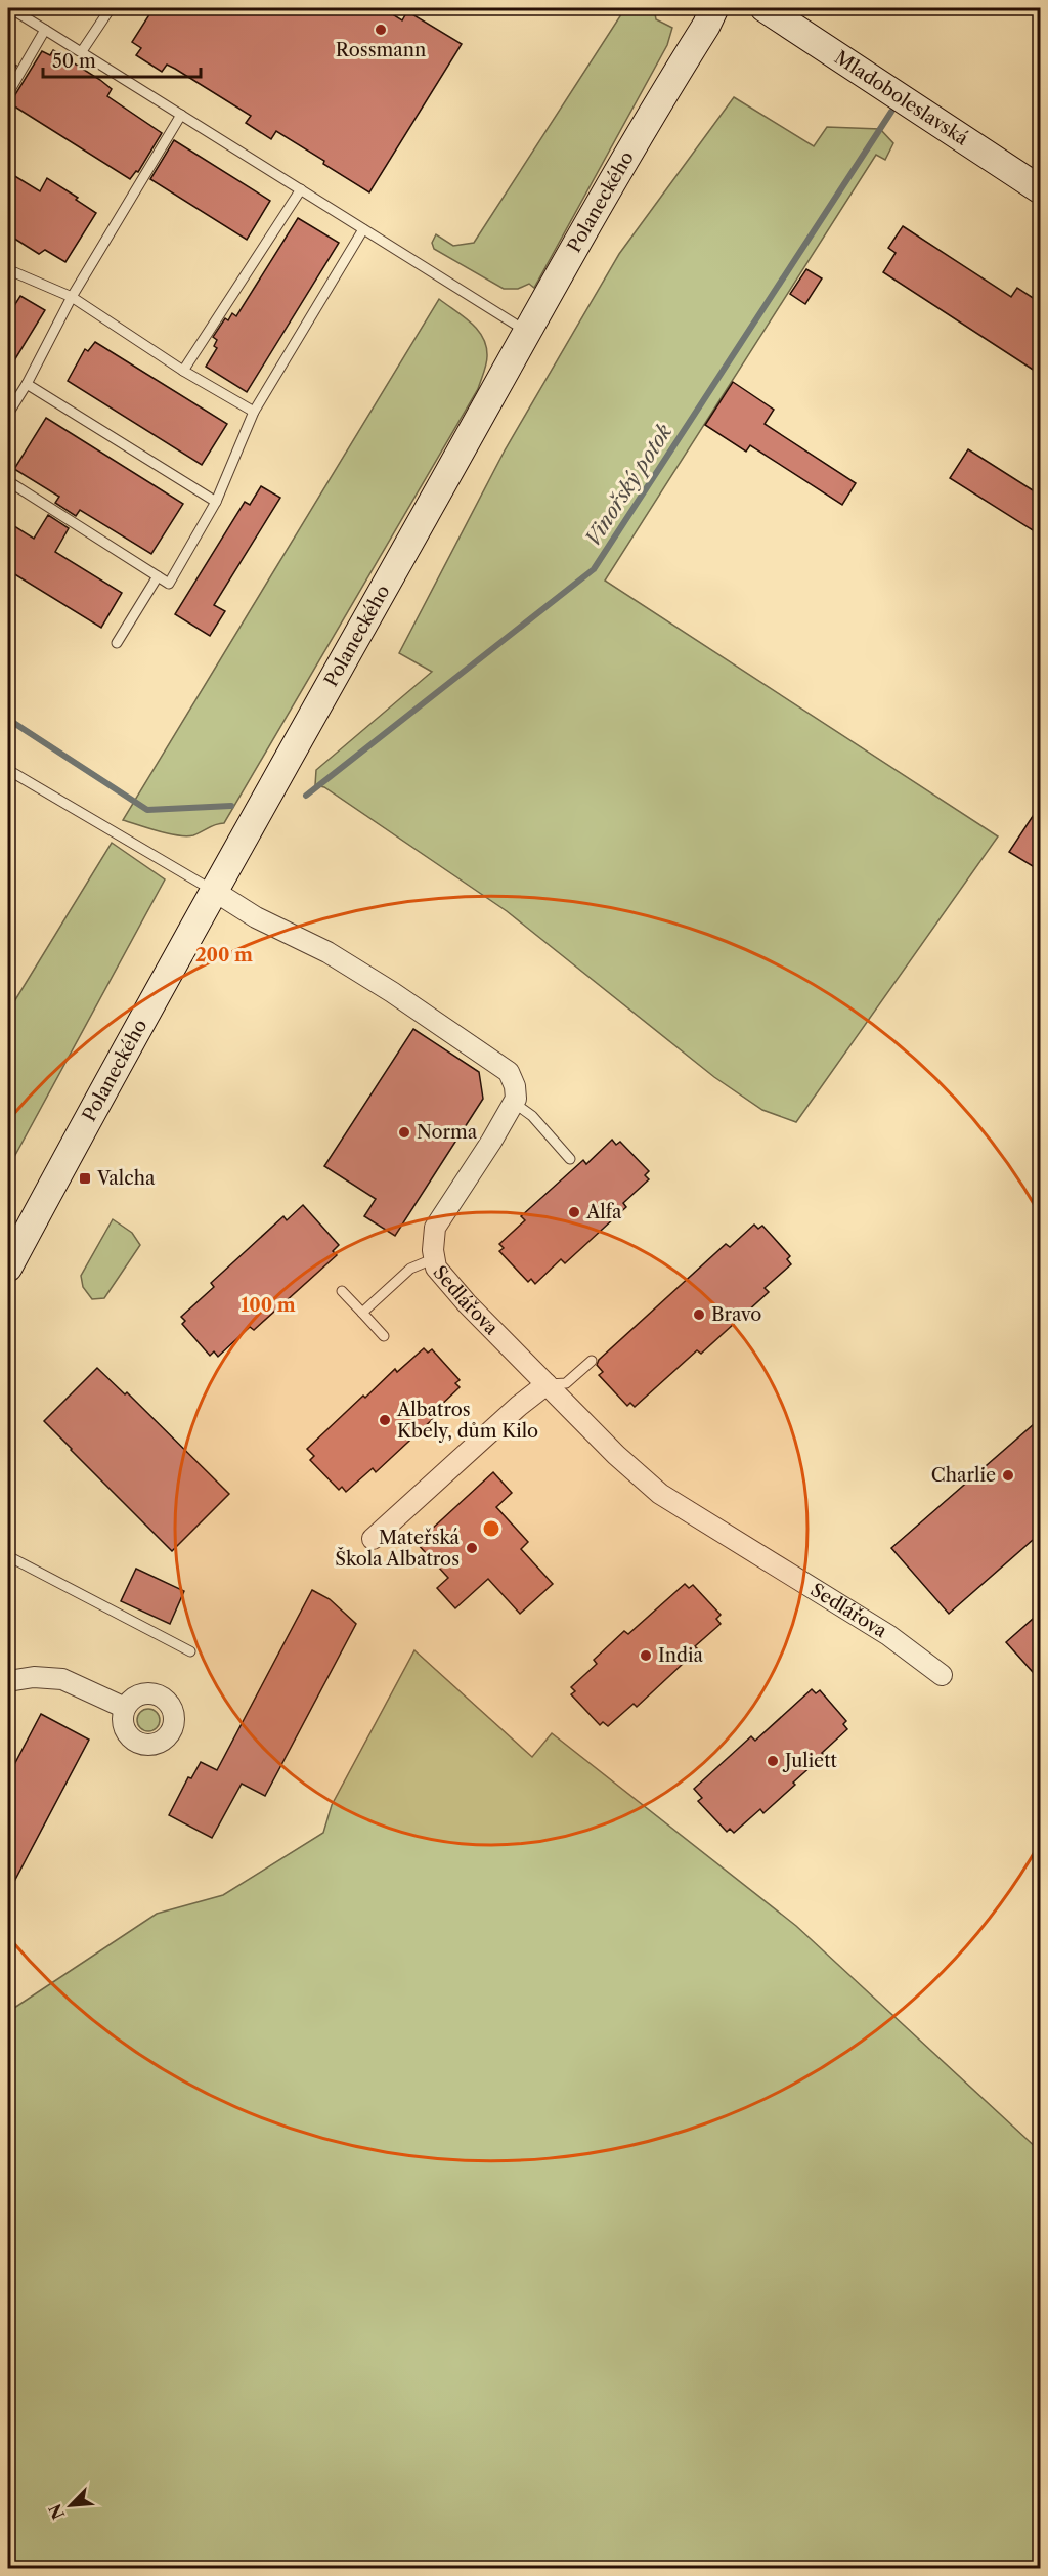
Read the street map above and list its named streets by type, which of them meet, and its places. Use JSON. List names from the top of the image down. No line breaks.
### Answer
{"streets":{"street":["Mladoboleslavská","Polaneckého","Sedlářova"]},"water":["Vinořský potok"],"places":{"other":["Rossmann","Norma","Alfa","Bravo","Albatros Kbely, dům Kilo","Charlie","Mateřská Škola Albatros","India","Juliett"],"transit":["Valcha"]},"scale_bar":"50 m","north":"bottom left","rings":["200 m","100 m"]}
